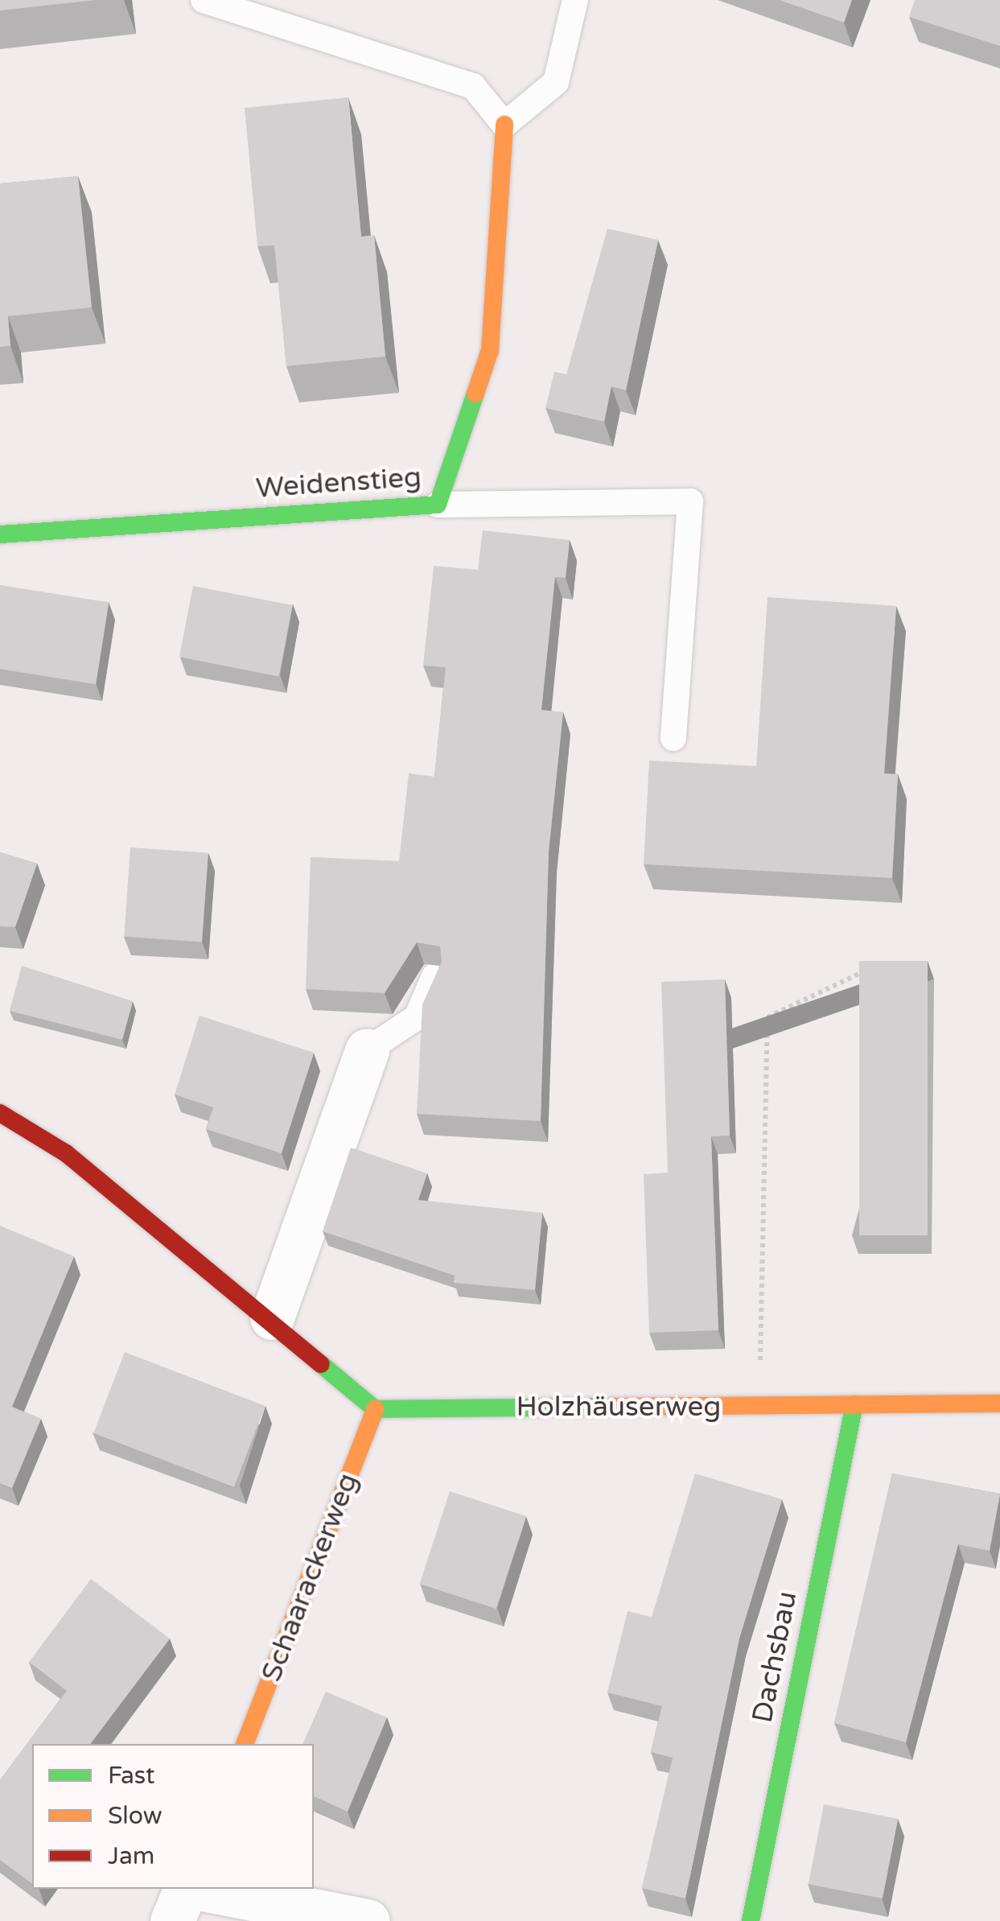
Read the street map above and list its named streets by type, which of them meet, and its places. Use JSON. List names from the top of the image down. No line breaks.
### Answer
{"streets":{"street":["Weidenstieg","Holzhäuserweg","Schaarackerweg","Dachsbau"]},"crossings":[["Holzhäuserweg","Schaarackerweg"],["Holzhäuserweg","Dachsbau"]],"legend":["Fast","Slow","Jam"]}
